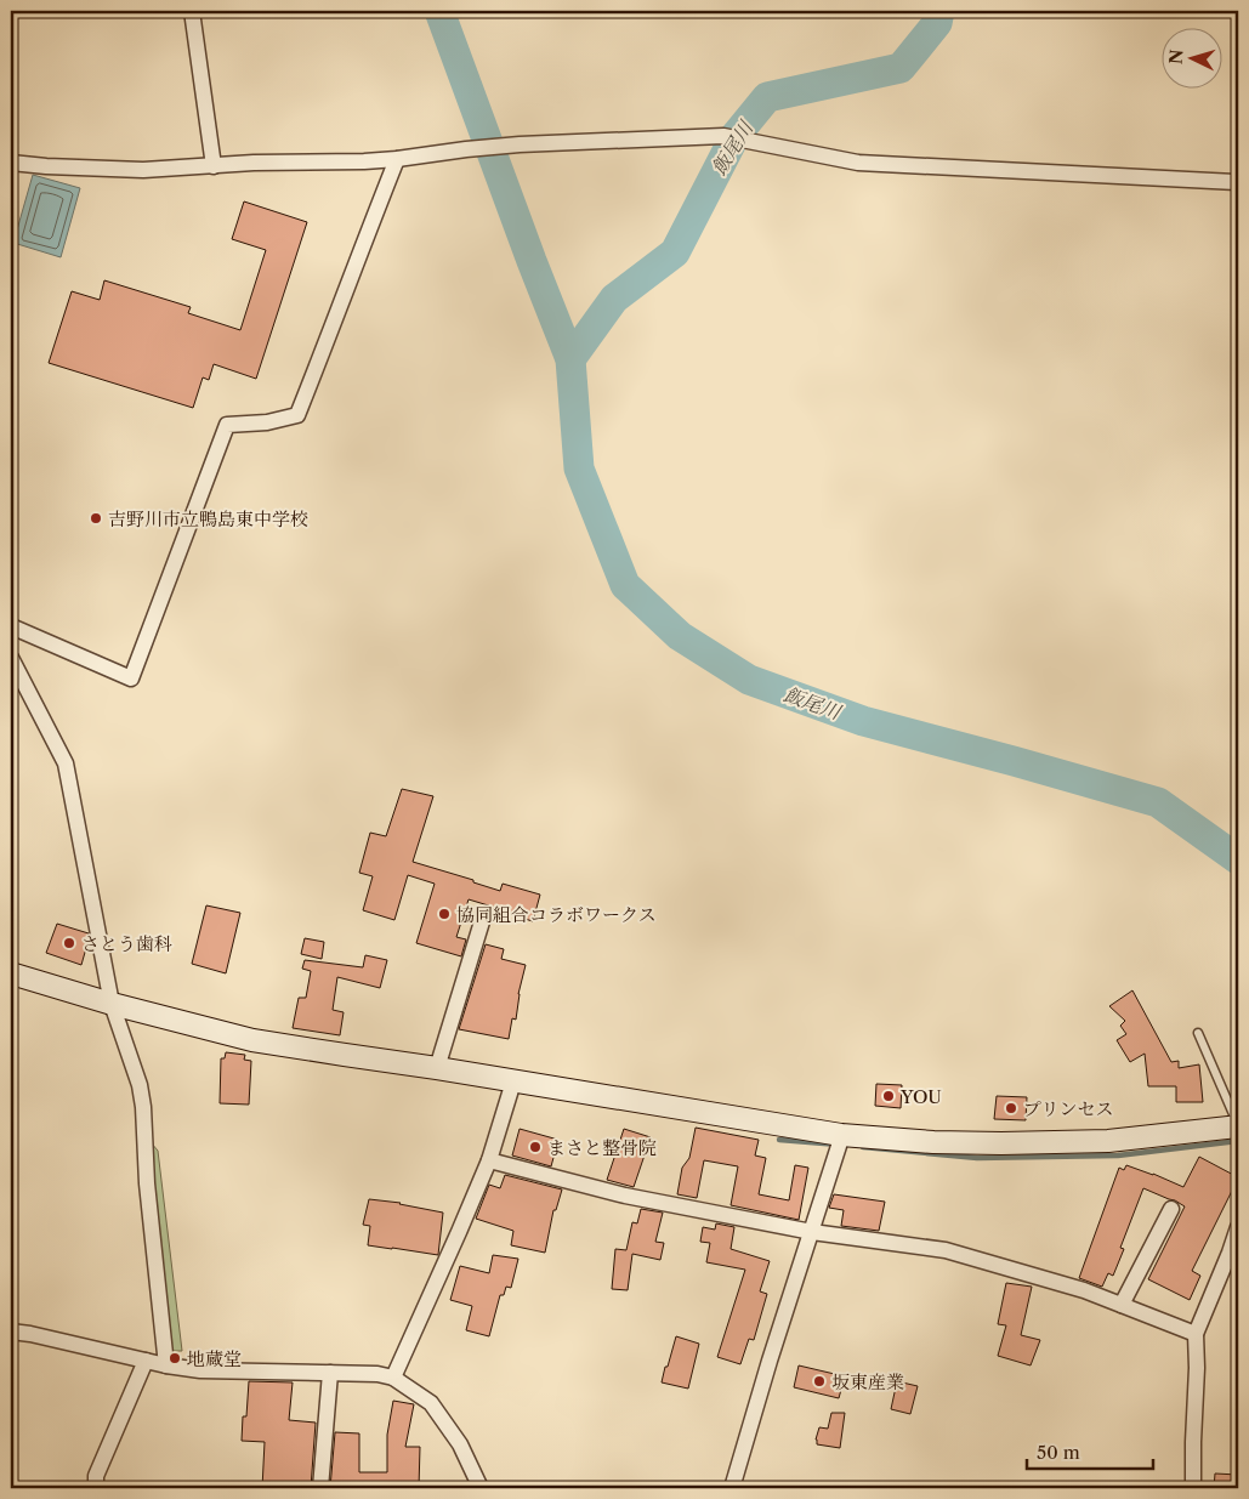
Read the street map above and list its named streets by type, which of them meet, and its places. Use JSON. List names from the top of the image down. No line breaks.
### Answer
{"water":["飯尾川"],"places":["吉野川市立鴨島東中学校","協同組合コラボワークス","さとう歯科","YOU","プリンセス","まさと整骨院","地蔵堂","坂東産業"],"scale_bar":"50 m","north":"left"}
